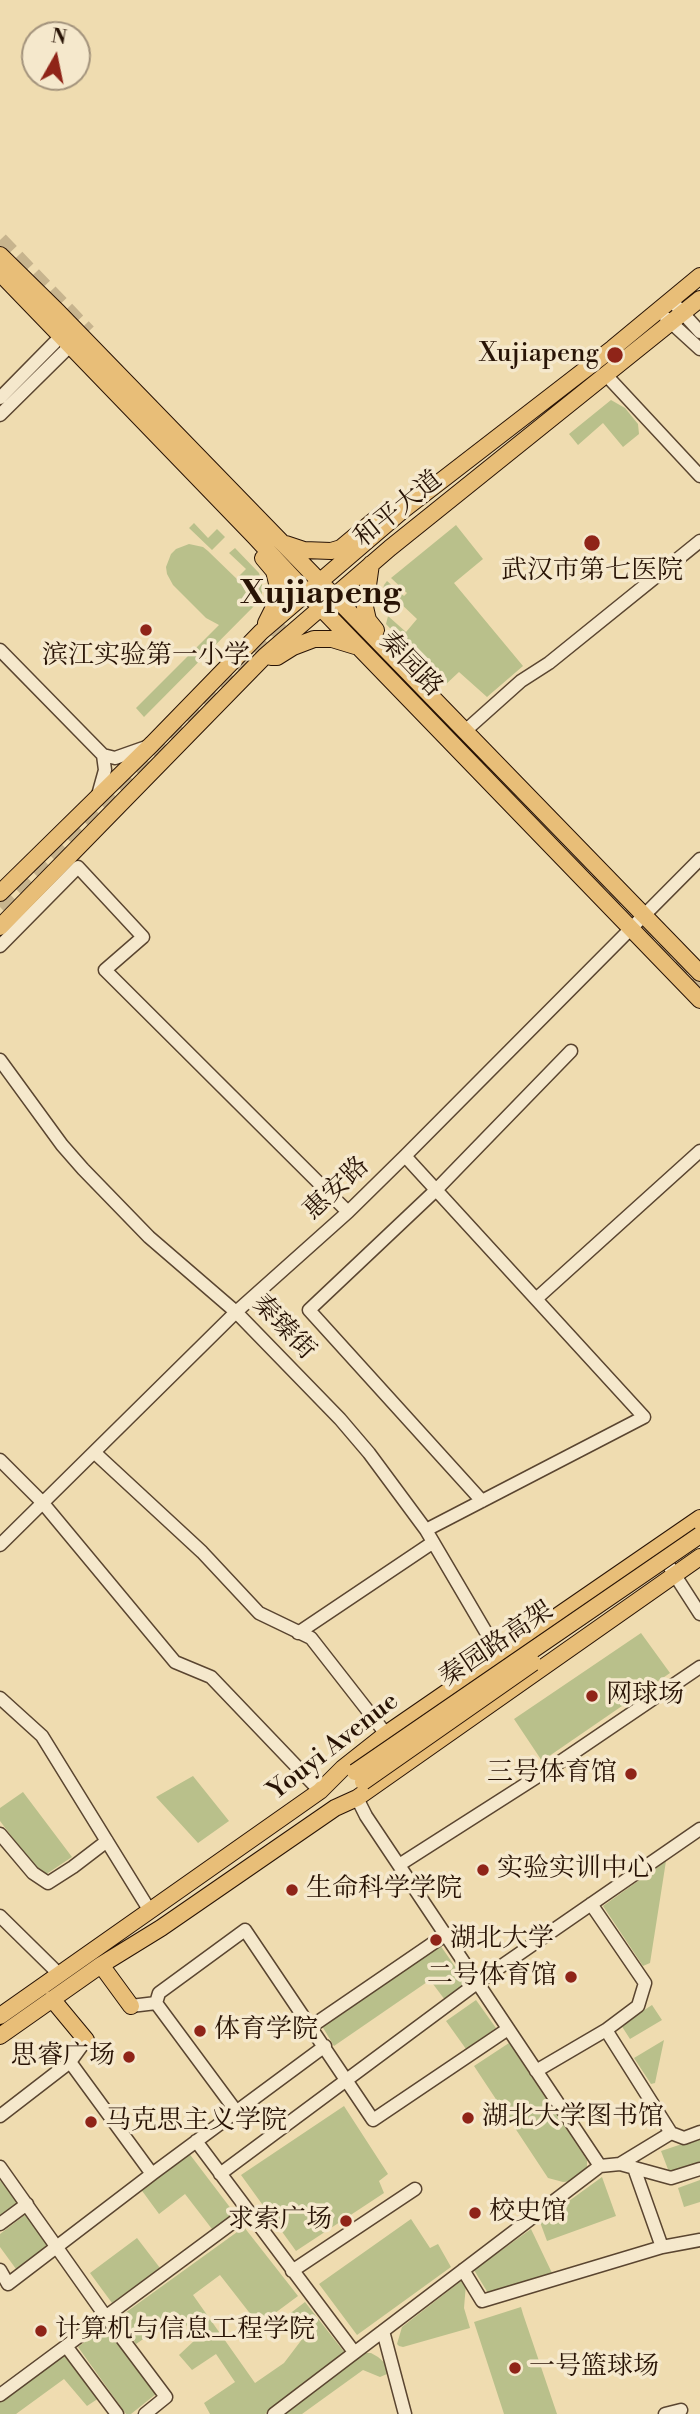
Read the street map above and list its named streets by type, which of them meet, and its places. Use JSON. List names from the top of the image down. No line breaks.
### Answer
{"streets":{"main road":["和平大道","秦园路","秦园路高架","Youyi Avenue"],"street":["惠安路","秦臻街"]},"crossings":[["和平大道","秦园路"],["秦园路","惠安路"],["惠安路","秦臻街"],["秦臻街","Youyi Avenue"],["秦园路高架","Youyi Avenue"]],"districts":["Xujiapeng"],"places":["Xujiapeng","武汉市第七医院","滨江实验第一小学","网球场","三号体育馆","实验实训中心","生命科学学院","湖北大学","二号体育馆","体育学院","思睿广场","湖北大学图书馆","马克思主义学院","校史馆","求索广场","计算机与信息工程学院","一号篮球场"],"north":"top"}
